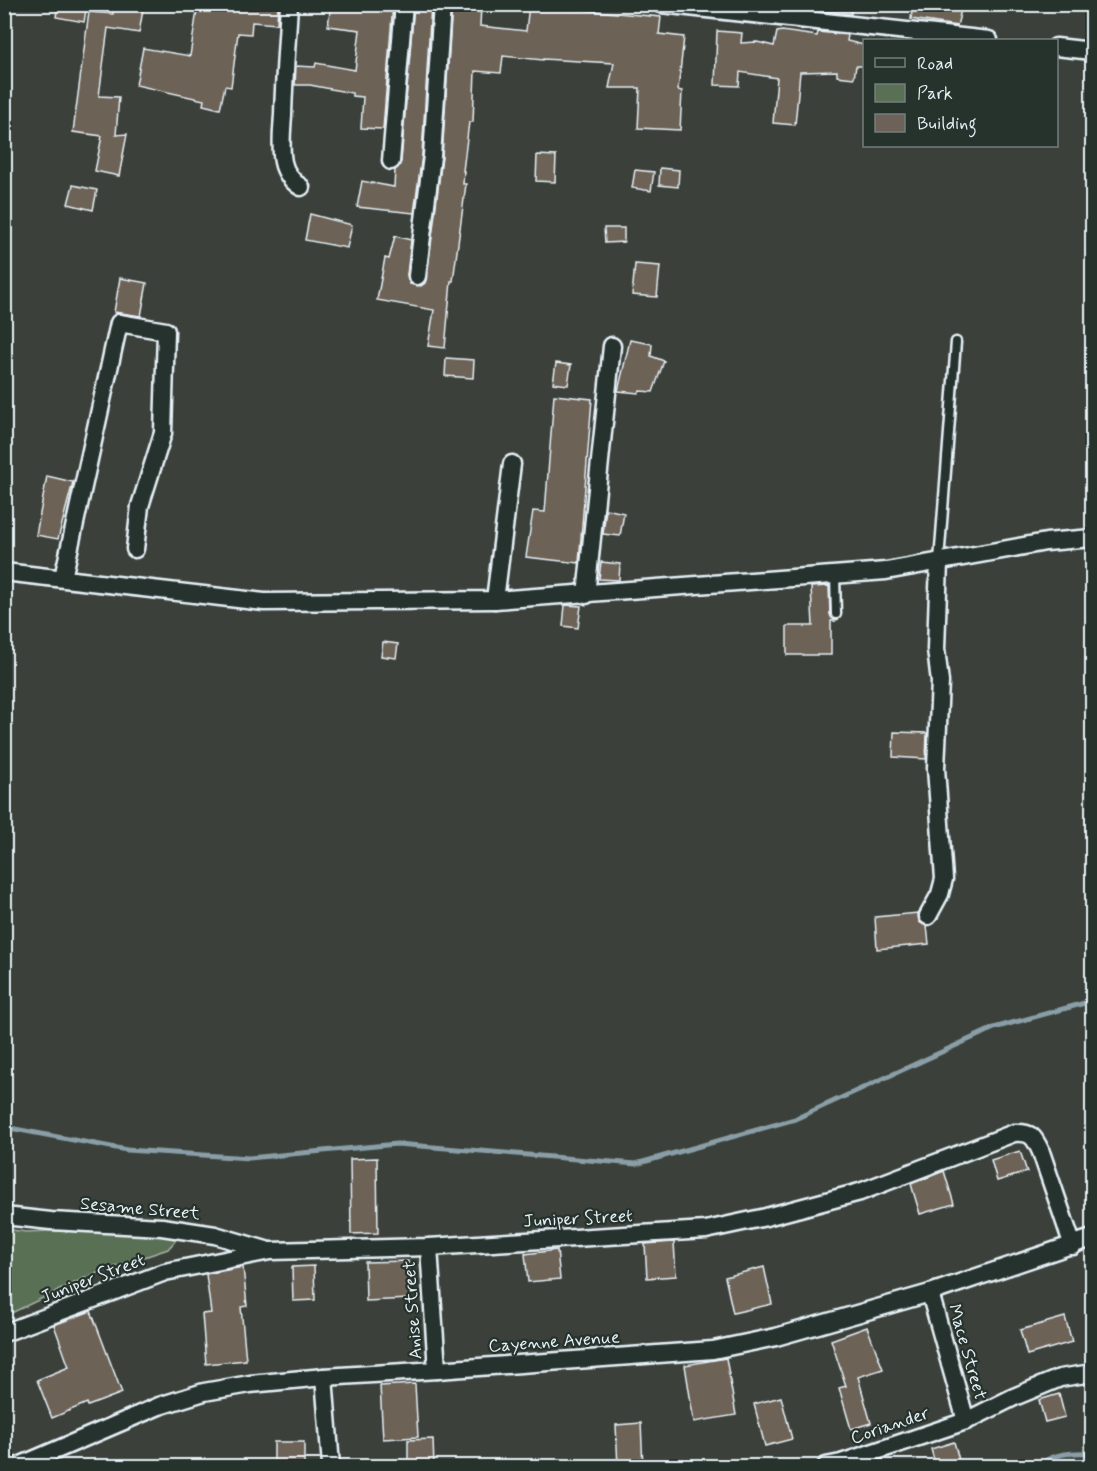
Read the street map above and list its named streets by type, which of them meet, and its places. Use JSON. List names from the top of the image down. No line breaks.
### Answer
{"streets":{"street":["Sesame Street","Juniper Street","Anise Street","Cayenne Avenue","Mace Street","Coriander"]},"crossings":[["Sesame Street","Juniper Street"],["Juniper Street","Anise Street"],["Juniper Street","Cayenne Avenue"],["Anise Street","Cayenne Avenue"],["Cayenne Avenue","Mace Street"],["Mace Street","Coriander"]],"legend":["Road","Park","Building"]}
